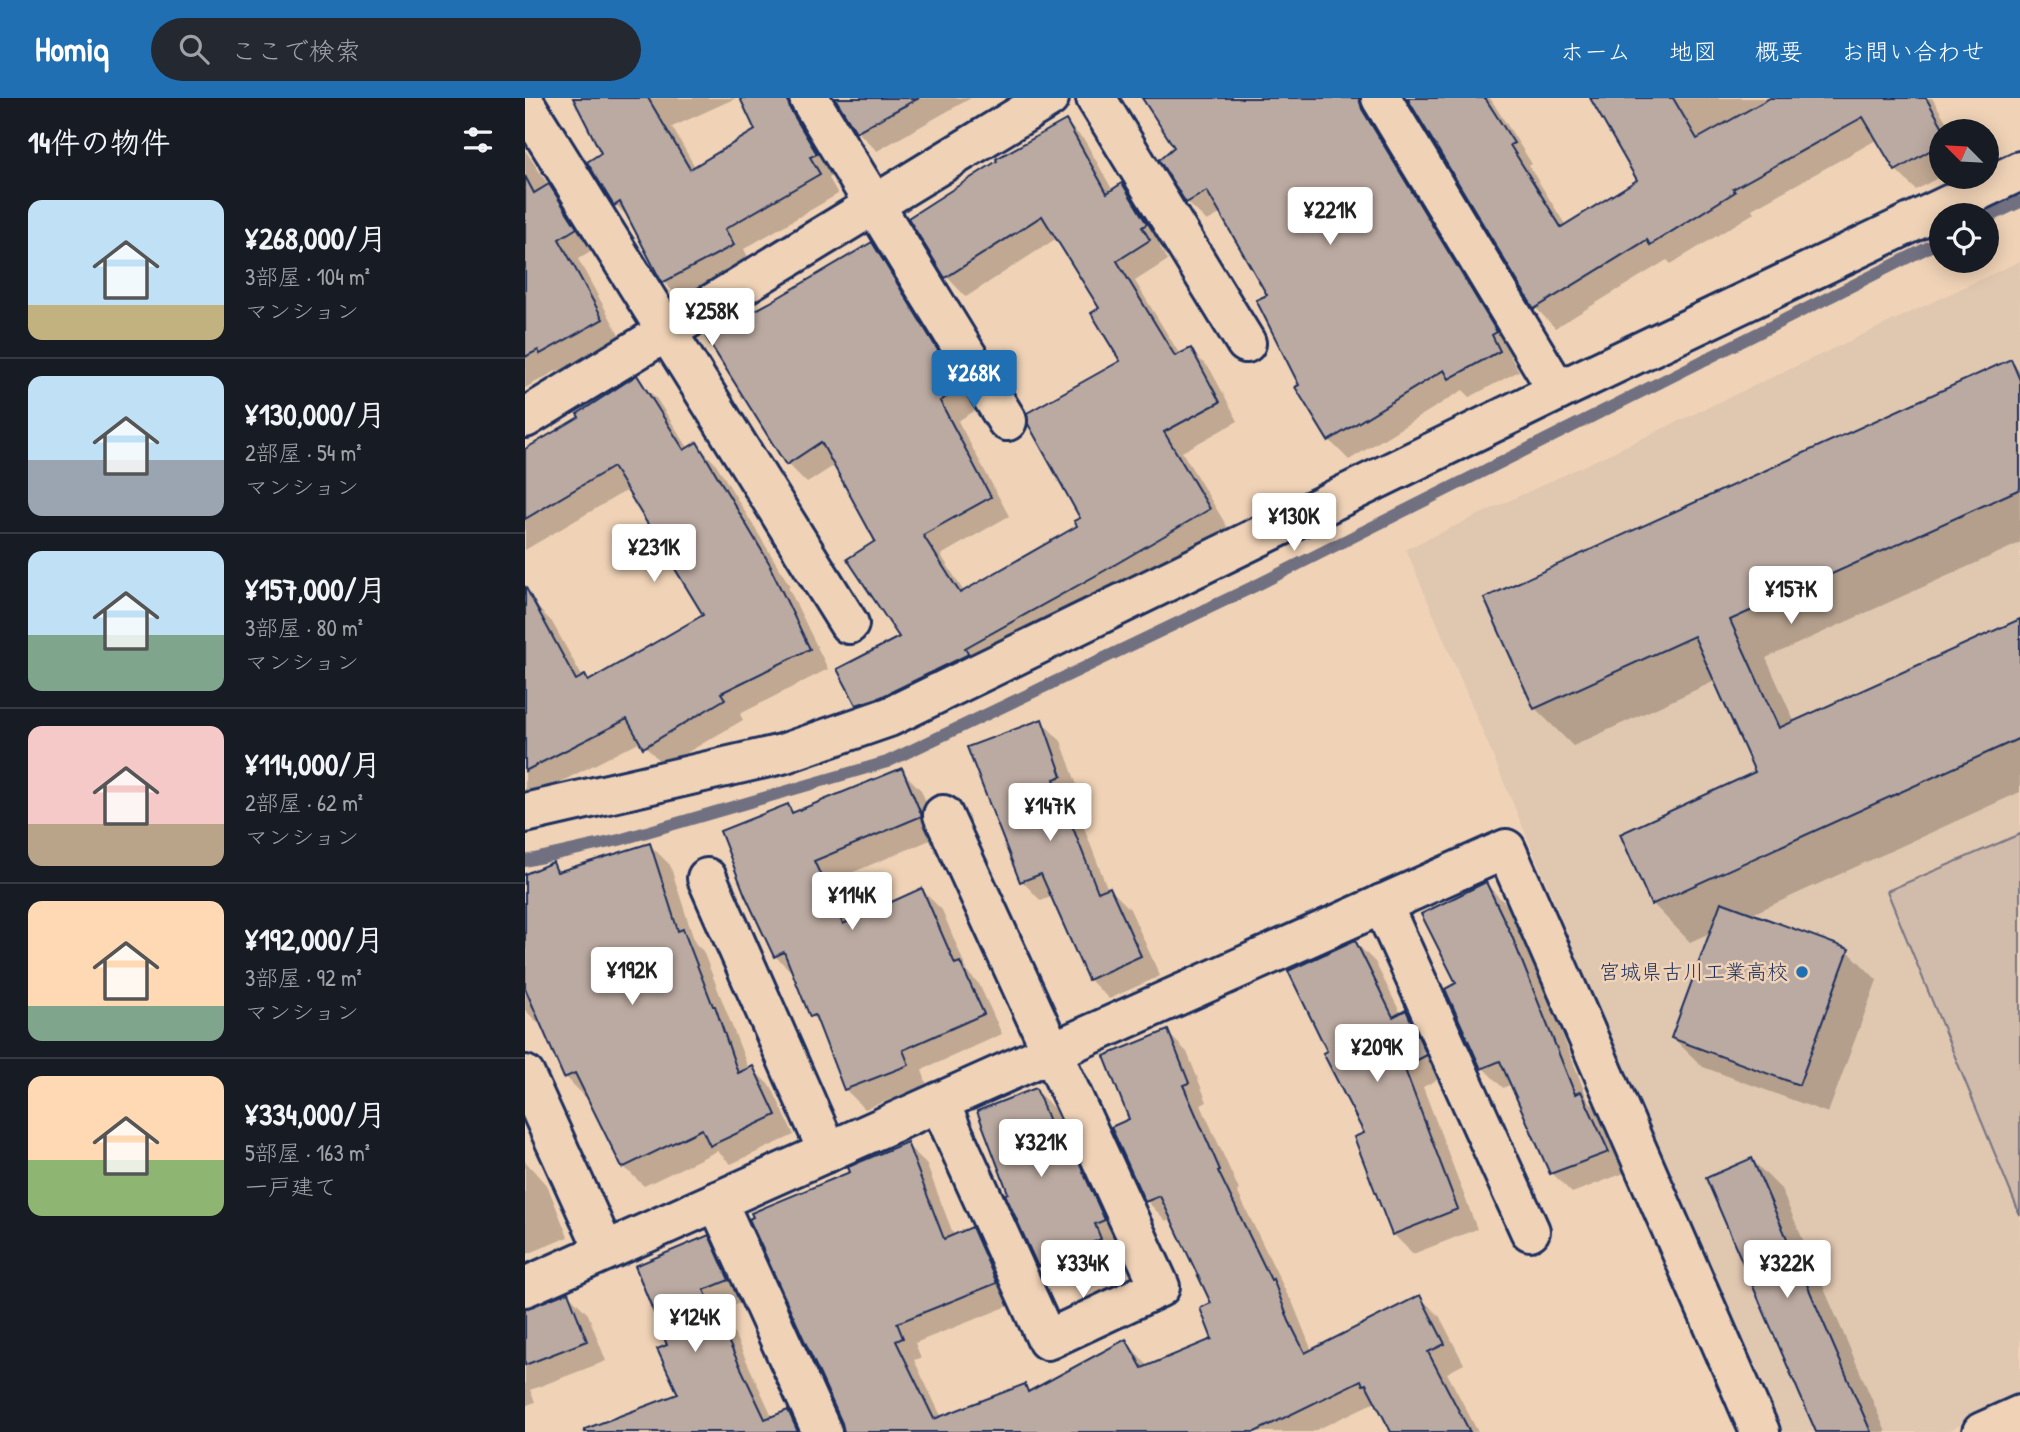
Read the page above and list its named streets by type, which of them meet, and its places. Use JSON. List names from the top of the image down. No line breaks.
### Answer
{"places":["宮城県古川工業高校"],"north":"top left","page":{"header":"Homiq","search":"ここで検索","nav":["ホーム","地図","概要","お問い合わせ"],"heading":"14件の物件","list":[{"name":"¥268,000/月","note":"3部屋 · 104 m² · マンション"},{"name":"¥130,000/月","note":"2部屋 · 54 m² · マンション"},{"name":"¥157,000/月","note":"3部屋 · 80 m² · マンション"},{"name":"¥114,000/月","note":"2部屋 · 62 m² · マンション"},{"name":"¥192,000/月","note":"3部屋 · 92 m² · マンション"},{"name":"¥334,000/月","note":"5部屋 · 163 m² · 一戸建て"}],"price":["¥221K","¥258K","¥268K","¥130K","¥231K","¥157K","¥147K","¥114K","¥192K","¥209K","¥321K","¥334K","¥322K","¥124K"]}}
